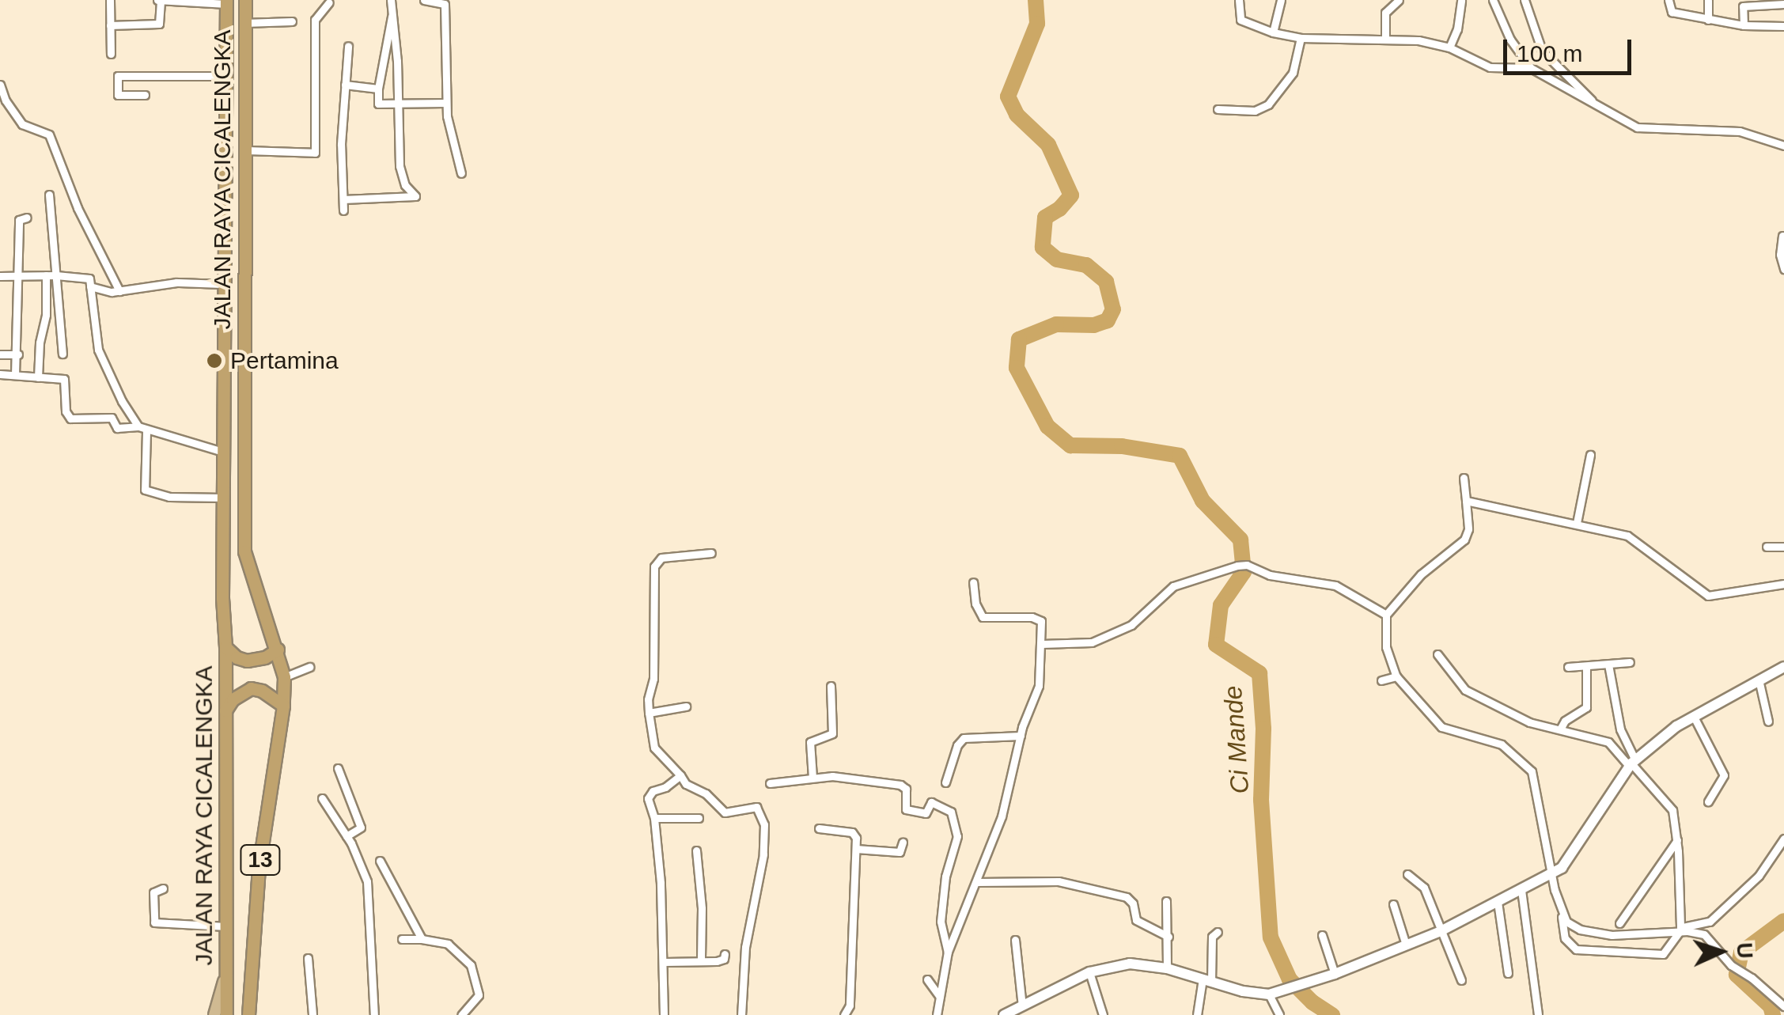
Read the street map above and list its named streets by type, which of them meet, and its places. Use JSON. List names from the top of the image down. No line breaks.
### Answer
{"streets":{"highway":["JALAN RAYA CICALENGKA","13"]},"water":["Ci Mande"],"places":["Pertamina"],"scale_bar":"100 m","north":"right"}
